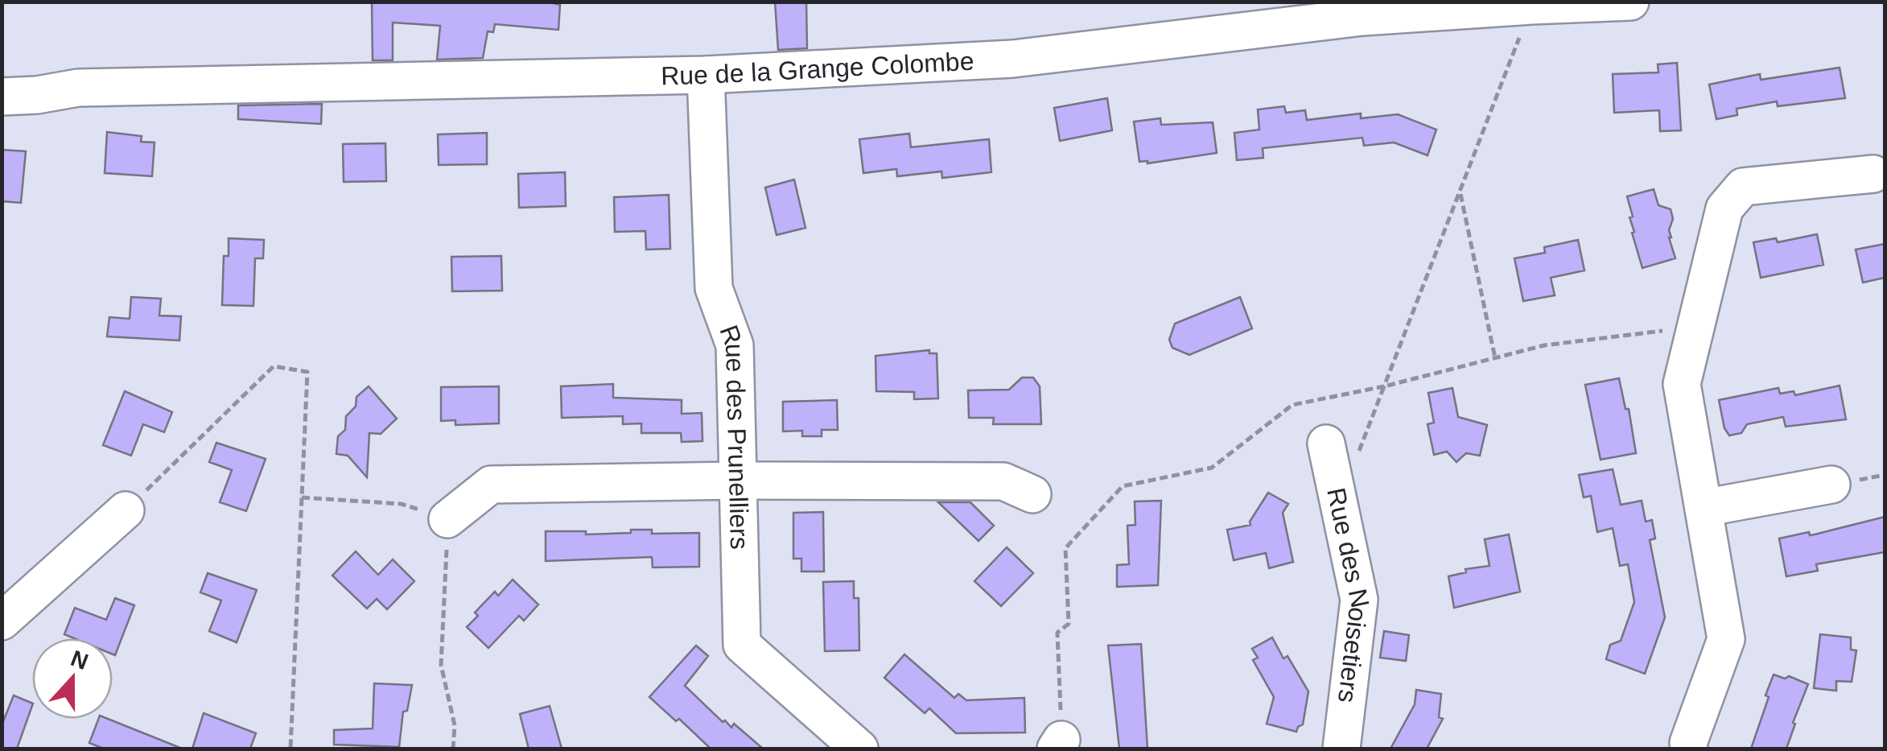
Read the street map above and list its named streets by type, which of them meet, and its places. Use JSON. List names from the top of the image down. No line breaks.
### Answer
{"streets":{"street":["Rue de la Grange Colombe","Rue des Prunelliers","Rue des Noisetiers"]},"crossings":[["Rue de la Grange Colombe","Rue des Prunelliers"]],"north":"top"}
